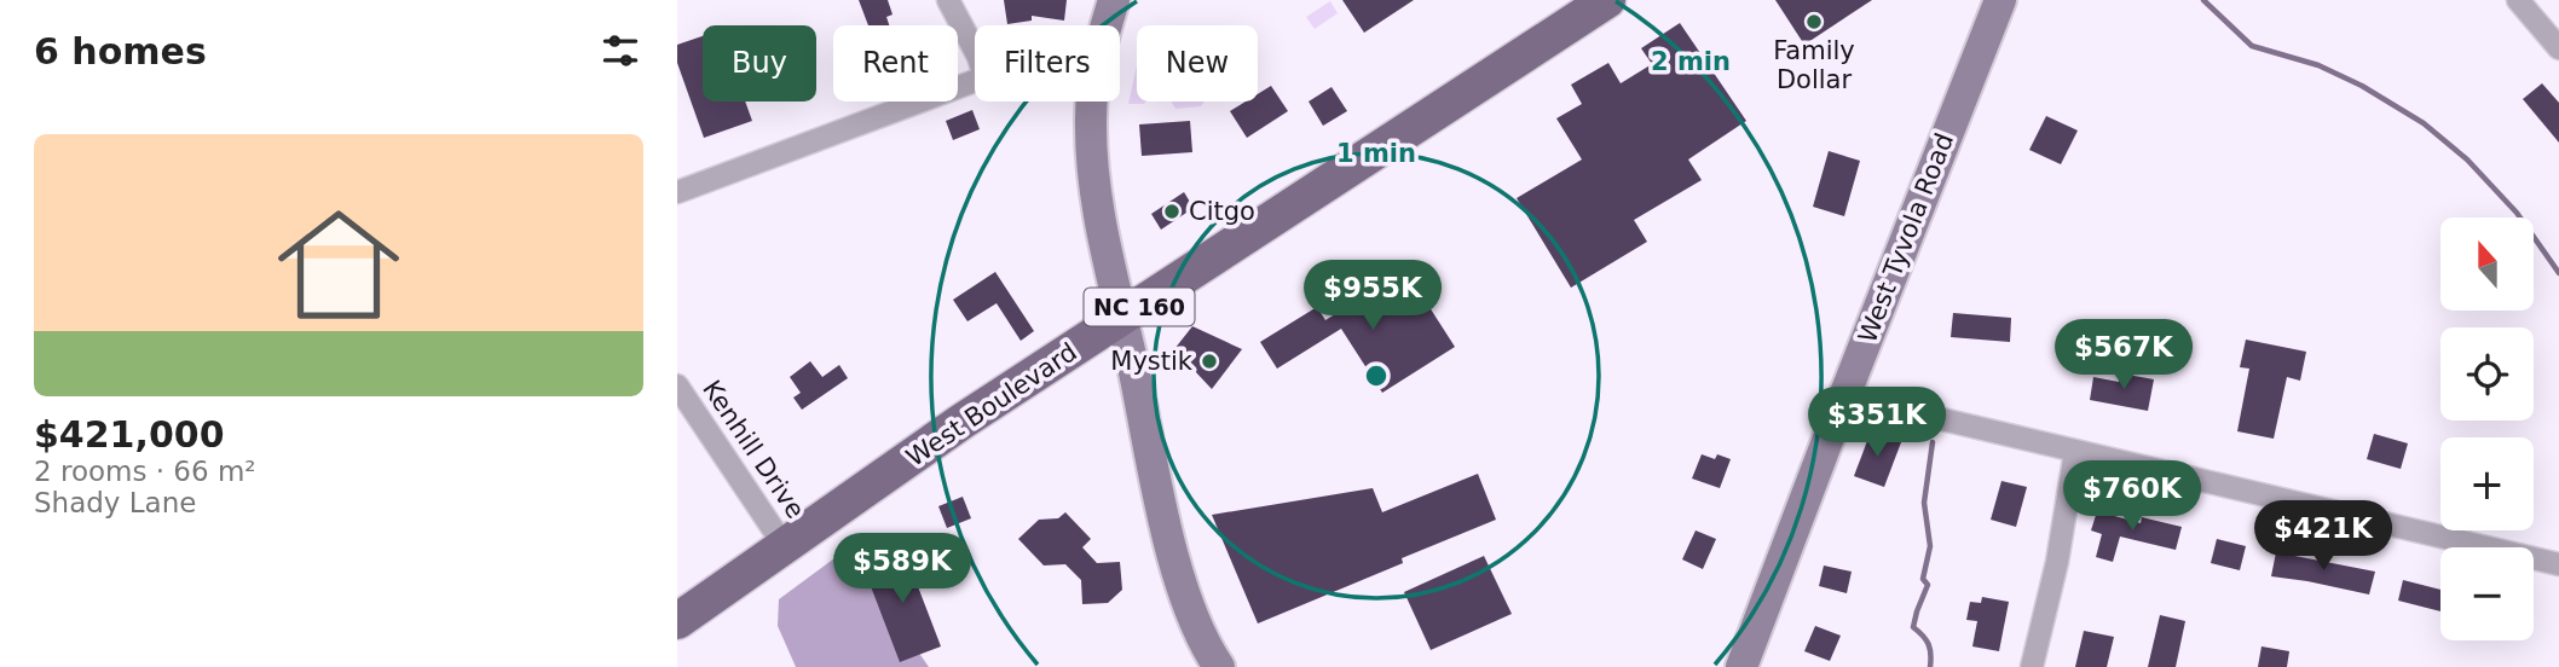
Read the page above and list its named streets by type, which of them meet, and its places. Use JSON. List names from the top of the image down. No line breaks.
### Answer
{"streets":{"main road":["NC 160","West Boulevard"],"street":["West Tyvola Road","Kenhill Drive"]},"crossings":[["West Boulevard","Kenhill Drive"]],"places":["Family Dollar","Citgo","Mystik"],"north":"top","page":{"heading":"6 homes","chip":["Buy","Rent","Filters","New"],"list":[{"name":"$421,000","note":"2 rooms · 66 m² · Shady Lane"}],"map_buttons":["+","−"],"price":["$955K","$567K","$351K","$760K","$421K","$589K"]},"rings":["2 min","1 min"]}
